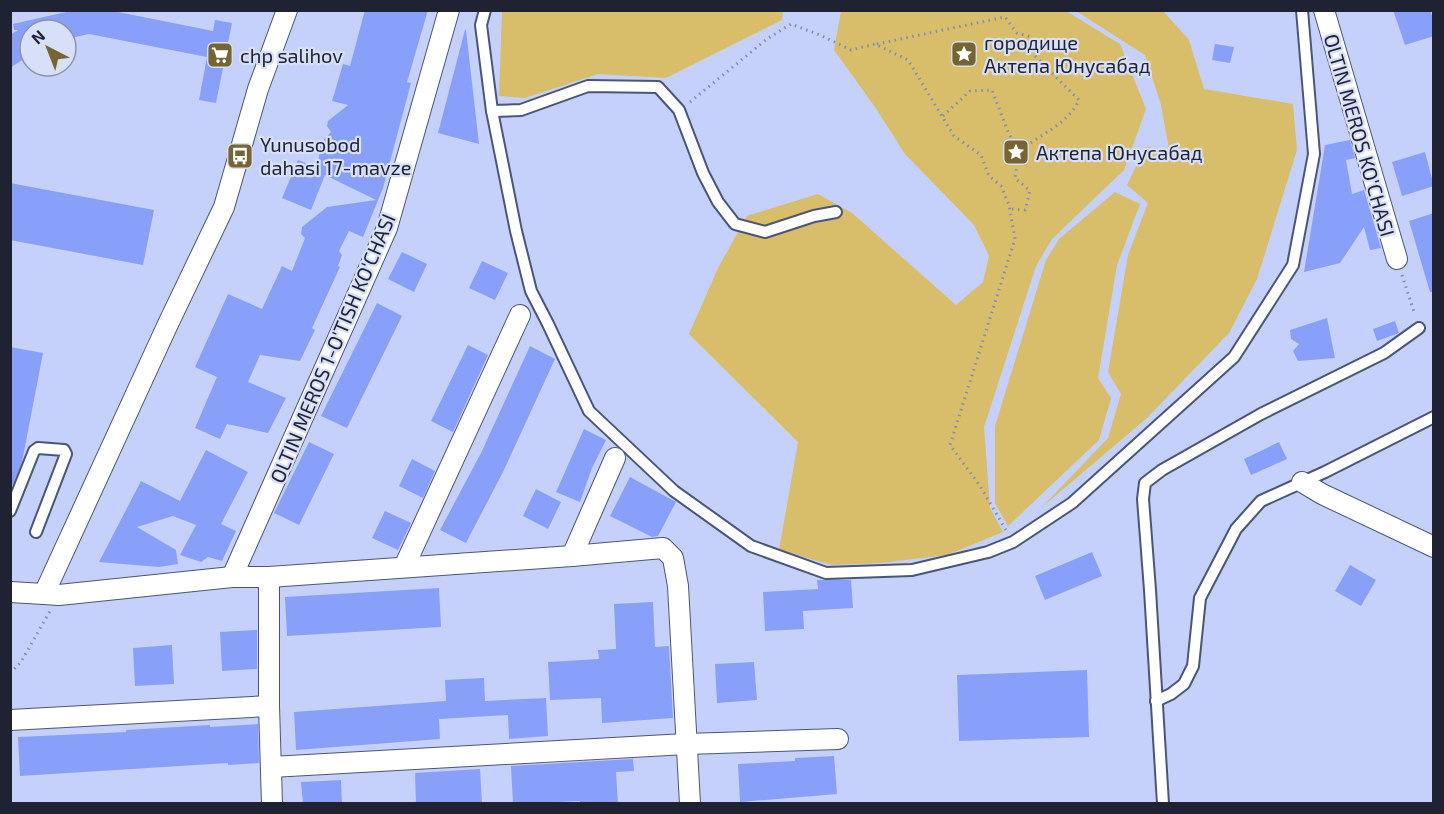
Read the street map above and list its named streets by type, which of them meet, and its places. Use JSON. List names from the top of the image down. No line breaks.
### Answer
{"streets":{"street":["OLTIN MEROS KO'CHASI","OLTIN MEROS 1-O'TISH KO'CHASI"]},"places":{"place":["городище Актепа Юнусабад","Актепа Юнусабад"],"supermarket":["chp salihov"],"bus stop":["Yunusobod dahasi 17-mavze"]},"north":"top left"}
